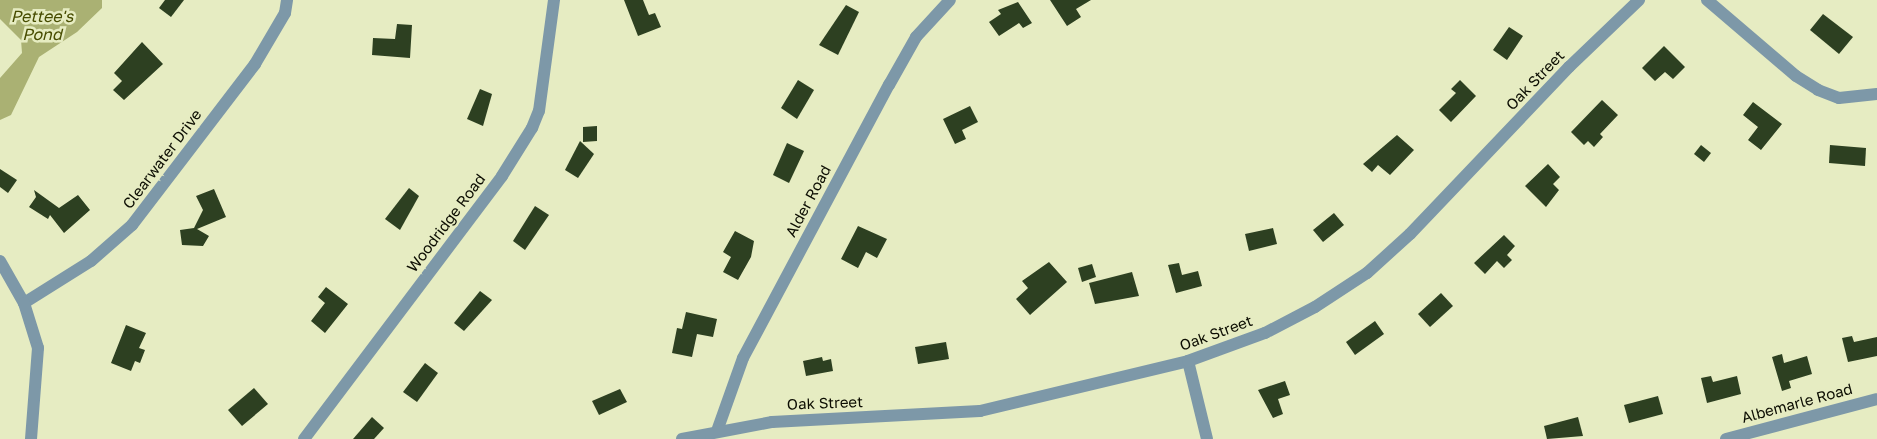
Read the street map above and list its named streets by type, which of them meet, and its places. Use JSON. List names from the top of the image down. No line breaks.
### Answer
{"streets":{"street":["Oak Street","Clearwater Drive","Alder Road","Woodridge Road","Albemarle Road"]},"crossings":[["Oak Street","Alder Road"]],"water":["Pettee's Pond"]}
